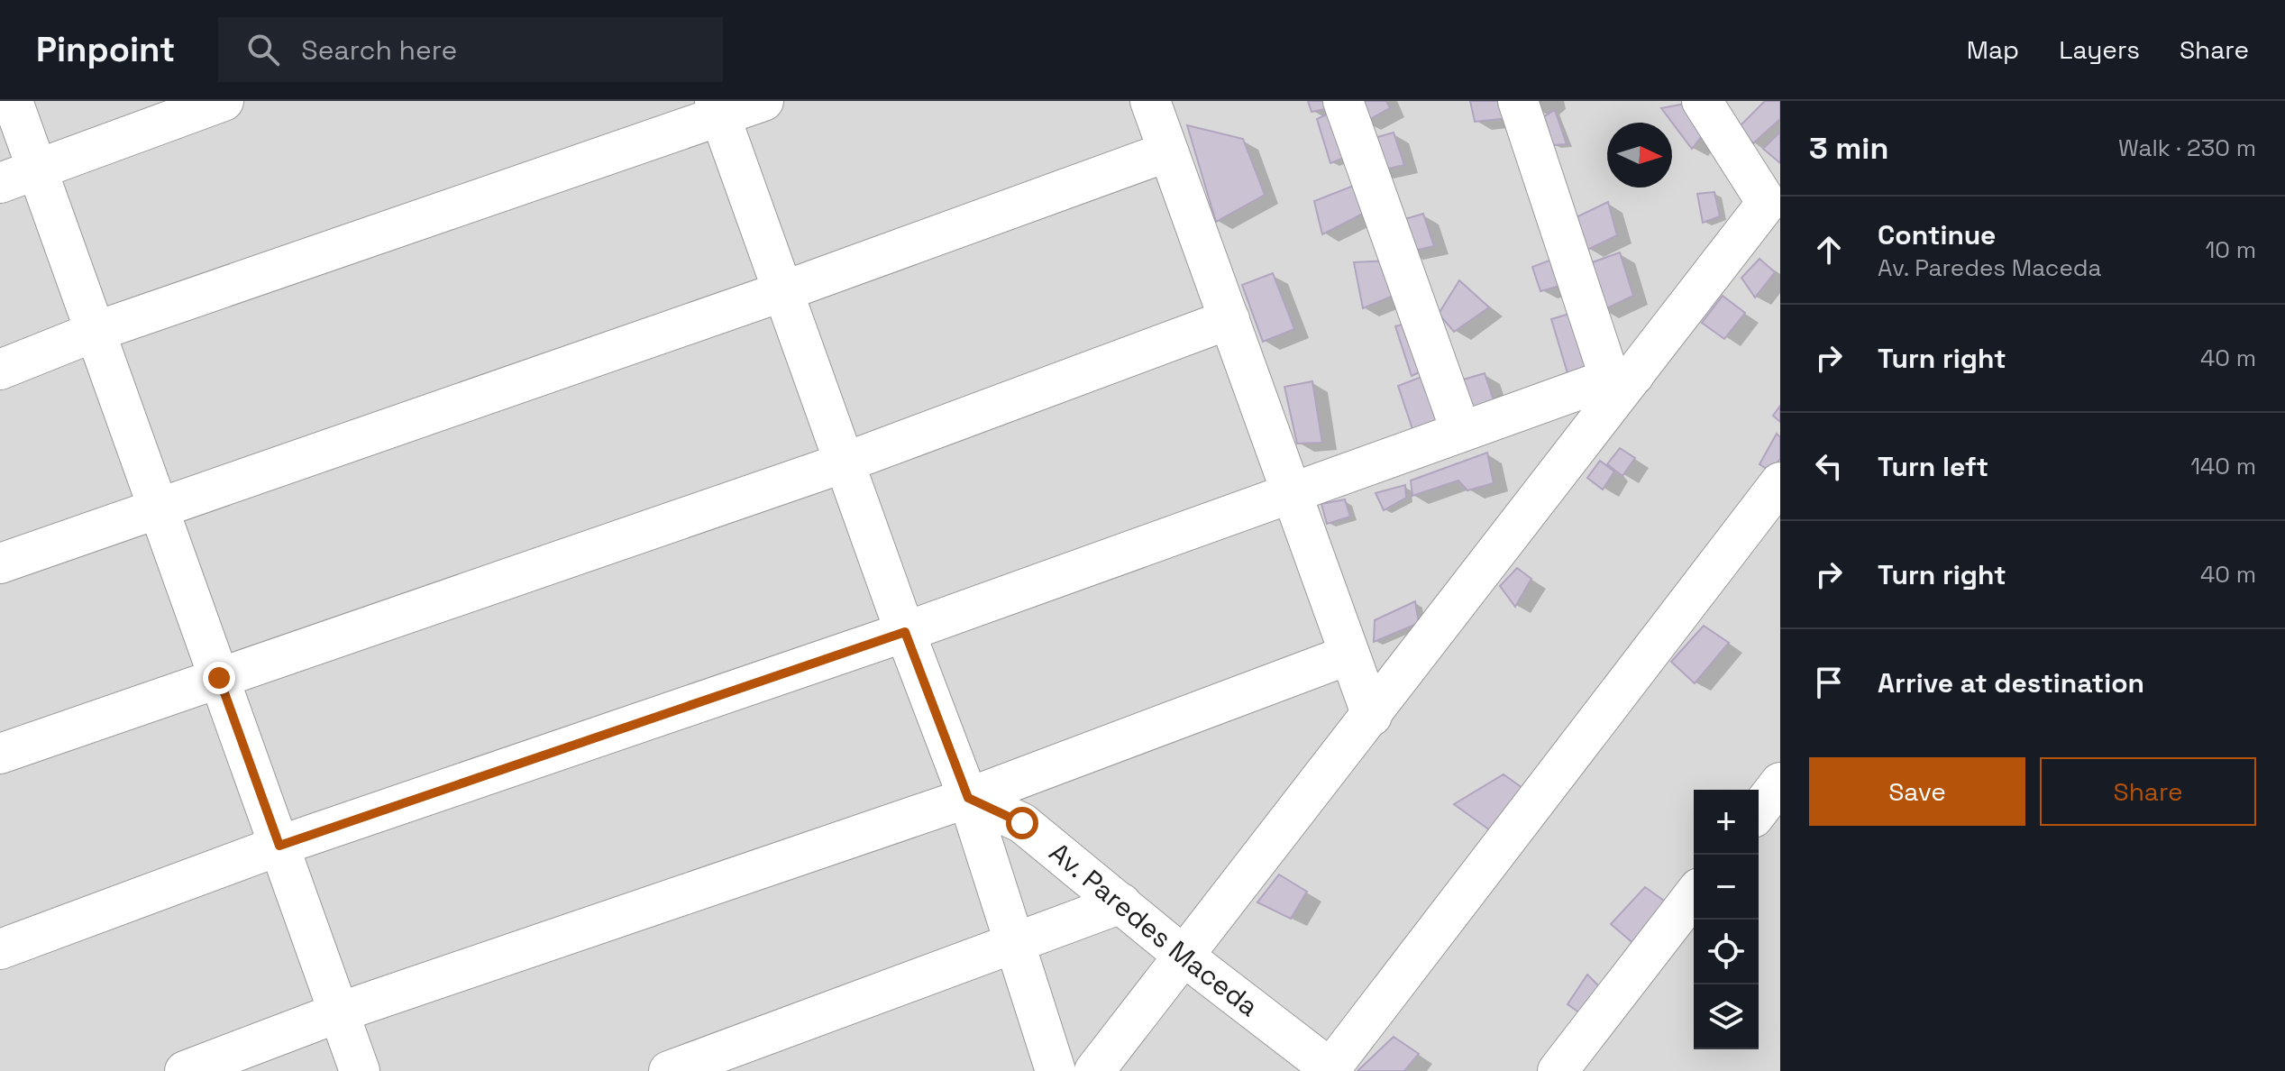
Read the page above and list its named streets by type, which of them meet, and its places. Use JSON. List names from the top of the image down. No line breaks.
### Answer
{"streets":{"street":["Av. Paredes Maceda"]},"north":"right","page":{"header":"Pinpoint","search":"Search here","nav":["Map","Layers","Share"],"heading":["3 min","Walk · 230 m"],"list":[["Continue","Av. Paredes Maceda","10 m"],["Turn right","40 m"],["Turn left","140 m"],["Turn right","40 m"],"Arrive at destination"],"buttons":["Save","Share"],"map_buttons":["+","−"]}}
